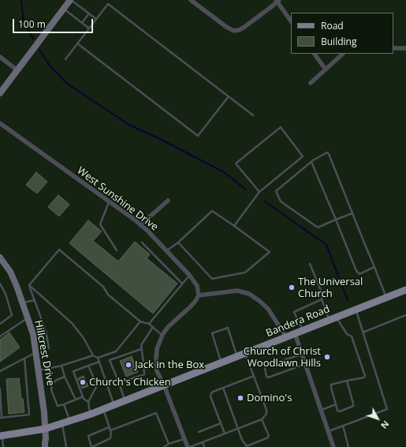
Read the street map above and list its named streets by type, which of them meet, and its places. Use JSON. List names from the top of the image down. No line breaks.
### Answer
{"streets":{"main road":["Bandera Road","Hillcrest Drive"],"street":["West Sunshine Drive"]},"crossings":[["Bandera Road","Hillcrest Drive"]],"places":["The Universal Church","Church of Christ Woodlawn Hills","Jack in the Box","Church's Chicken","Domino's"],"legend":["Road","Building"],"scale_bar":"100 m","north":"bottom right"}
